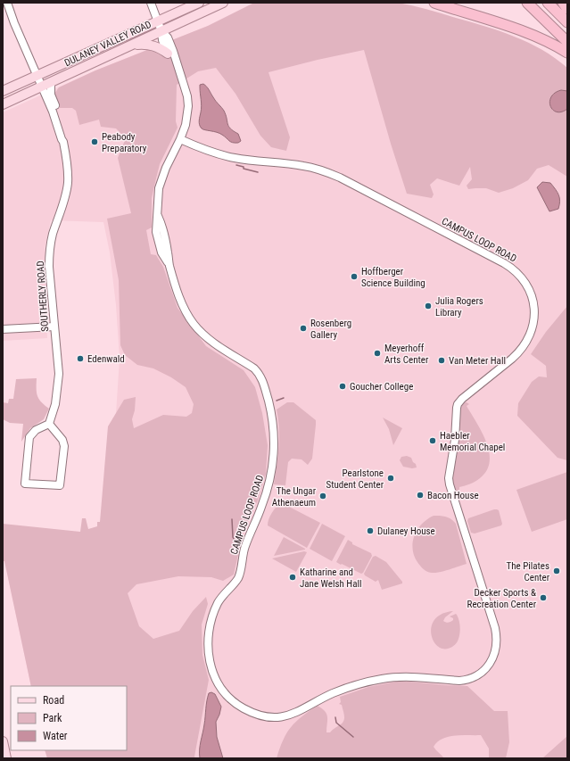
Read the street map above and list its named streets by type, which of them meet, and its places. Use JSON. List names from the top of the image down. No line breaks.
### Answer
{"streets":{"main road":["DULANEY VALLEY ROAD"],"street":["CAMPUS LOOP ROAD","SOUTHERLY ROAD"]},"crossings":[["DULANEY VALLEY ROAD","CAMPUS LOOP ROAD"],["DULANEY VALLEY ROAD","SOUTHERLY ROAD"]],"places":["Peabody Preparatory","Hoffberger Science Building","Julia Rogers Library","Rosenberg Gallery","Meyerhoff Arts Center","Edenwald","Van Meter Hall","Goucher College","Haebler Memorial Chapel","Pearlstone Student Center","Bacon House","The Ungar Athenaeum","Dulaney House","The Pilates Center","Katharine and Jane Welsh Hall","Decker Sports & Recreation Center"],"legend":["Road","Park","Water"]}
